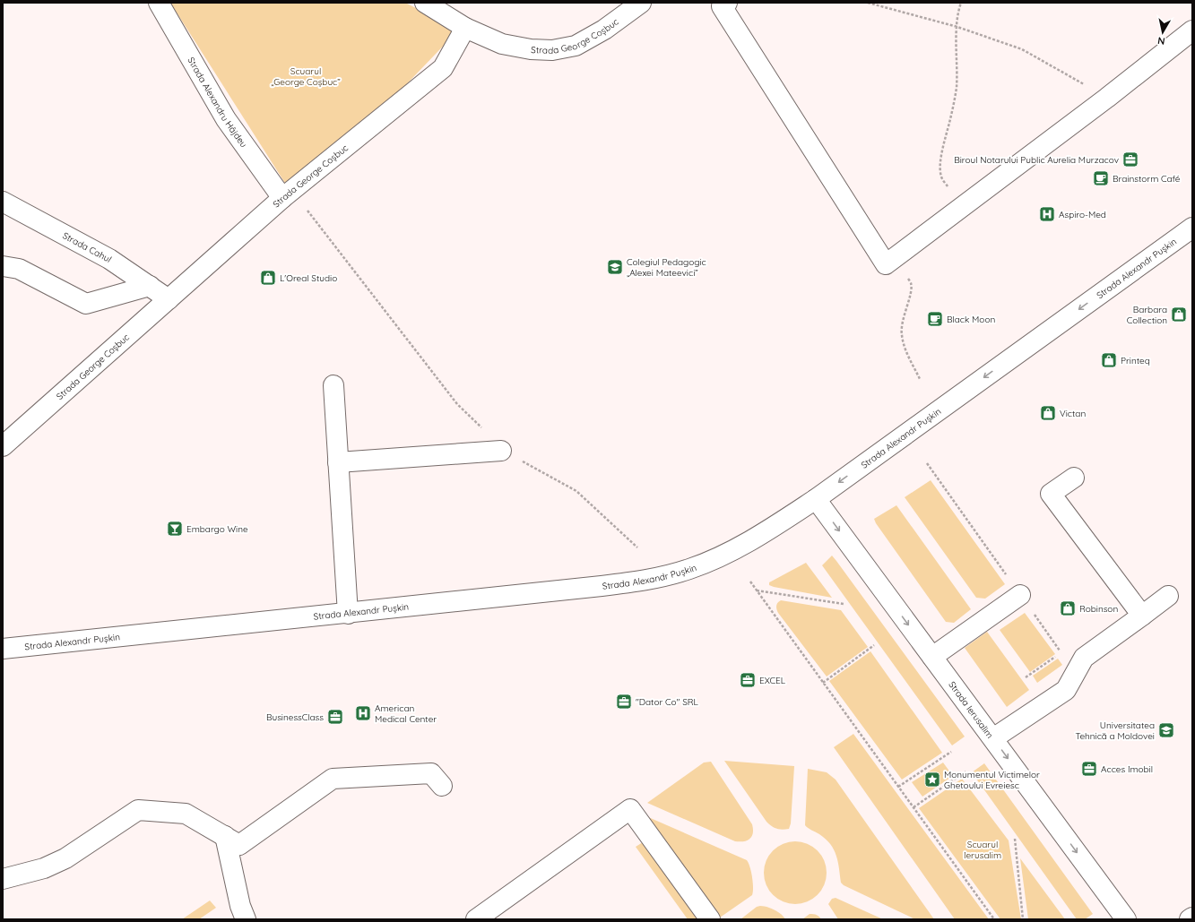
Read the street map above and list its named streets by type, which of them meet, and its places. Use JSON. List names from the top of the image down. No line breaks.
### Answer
{"streets":{"street":["Strada George Coșbuc","Strada Alexandru Hâjdeu","Strada Cahul","Strada Alexandr Pușkin","Strada Ierusalim"]},"crossings":[["Strada George Coșbuc","Strada Alexandru Hâjdeu"],["Strada George Coșbuc","Strada Cahul"],["Strada Alexandr Pușkin","Strada Ierusalim"]],"one_way":["Strada Ierusalim"],"parks":["Scuarul „George Coșbuc”","Scuarul Ierusalim"],"places":{"office":["Biroul Notarului Public Aurelia Murzacov","EXCEL","\"Dator Co\" SRL","BusinessClass","Acces Imobil"],"cafe":["Brainstorm Café","Black Moon"],"hospital":["Aspiro-Med","American Medical Center"],"school or university":["Colegiul Pedagogic „Alexei Mateevici”","Universitatea Tehnică a Moldovei"],"shop":["L'Oreal Studio","Barbara Collection","Printeq","Victan","Robinson"],"bar":["Embargo Wine"],"place":["Monumentul Victimelor Ghetoului Evreiesc"]},"north":"bottom"}
